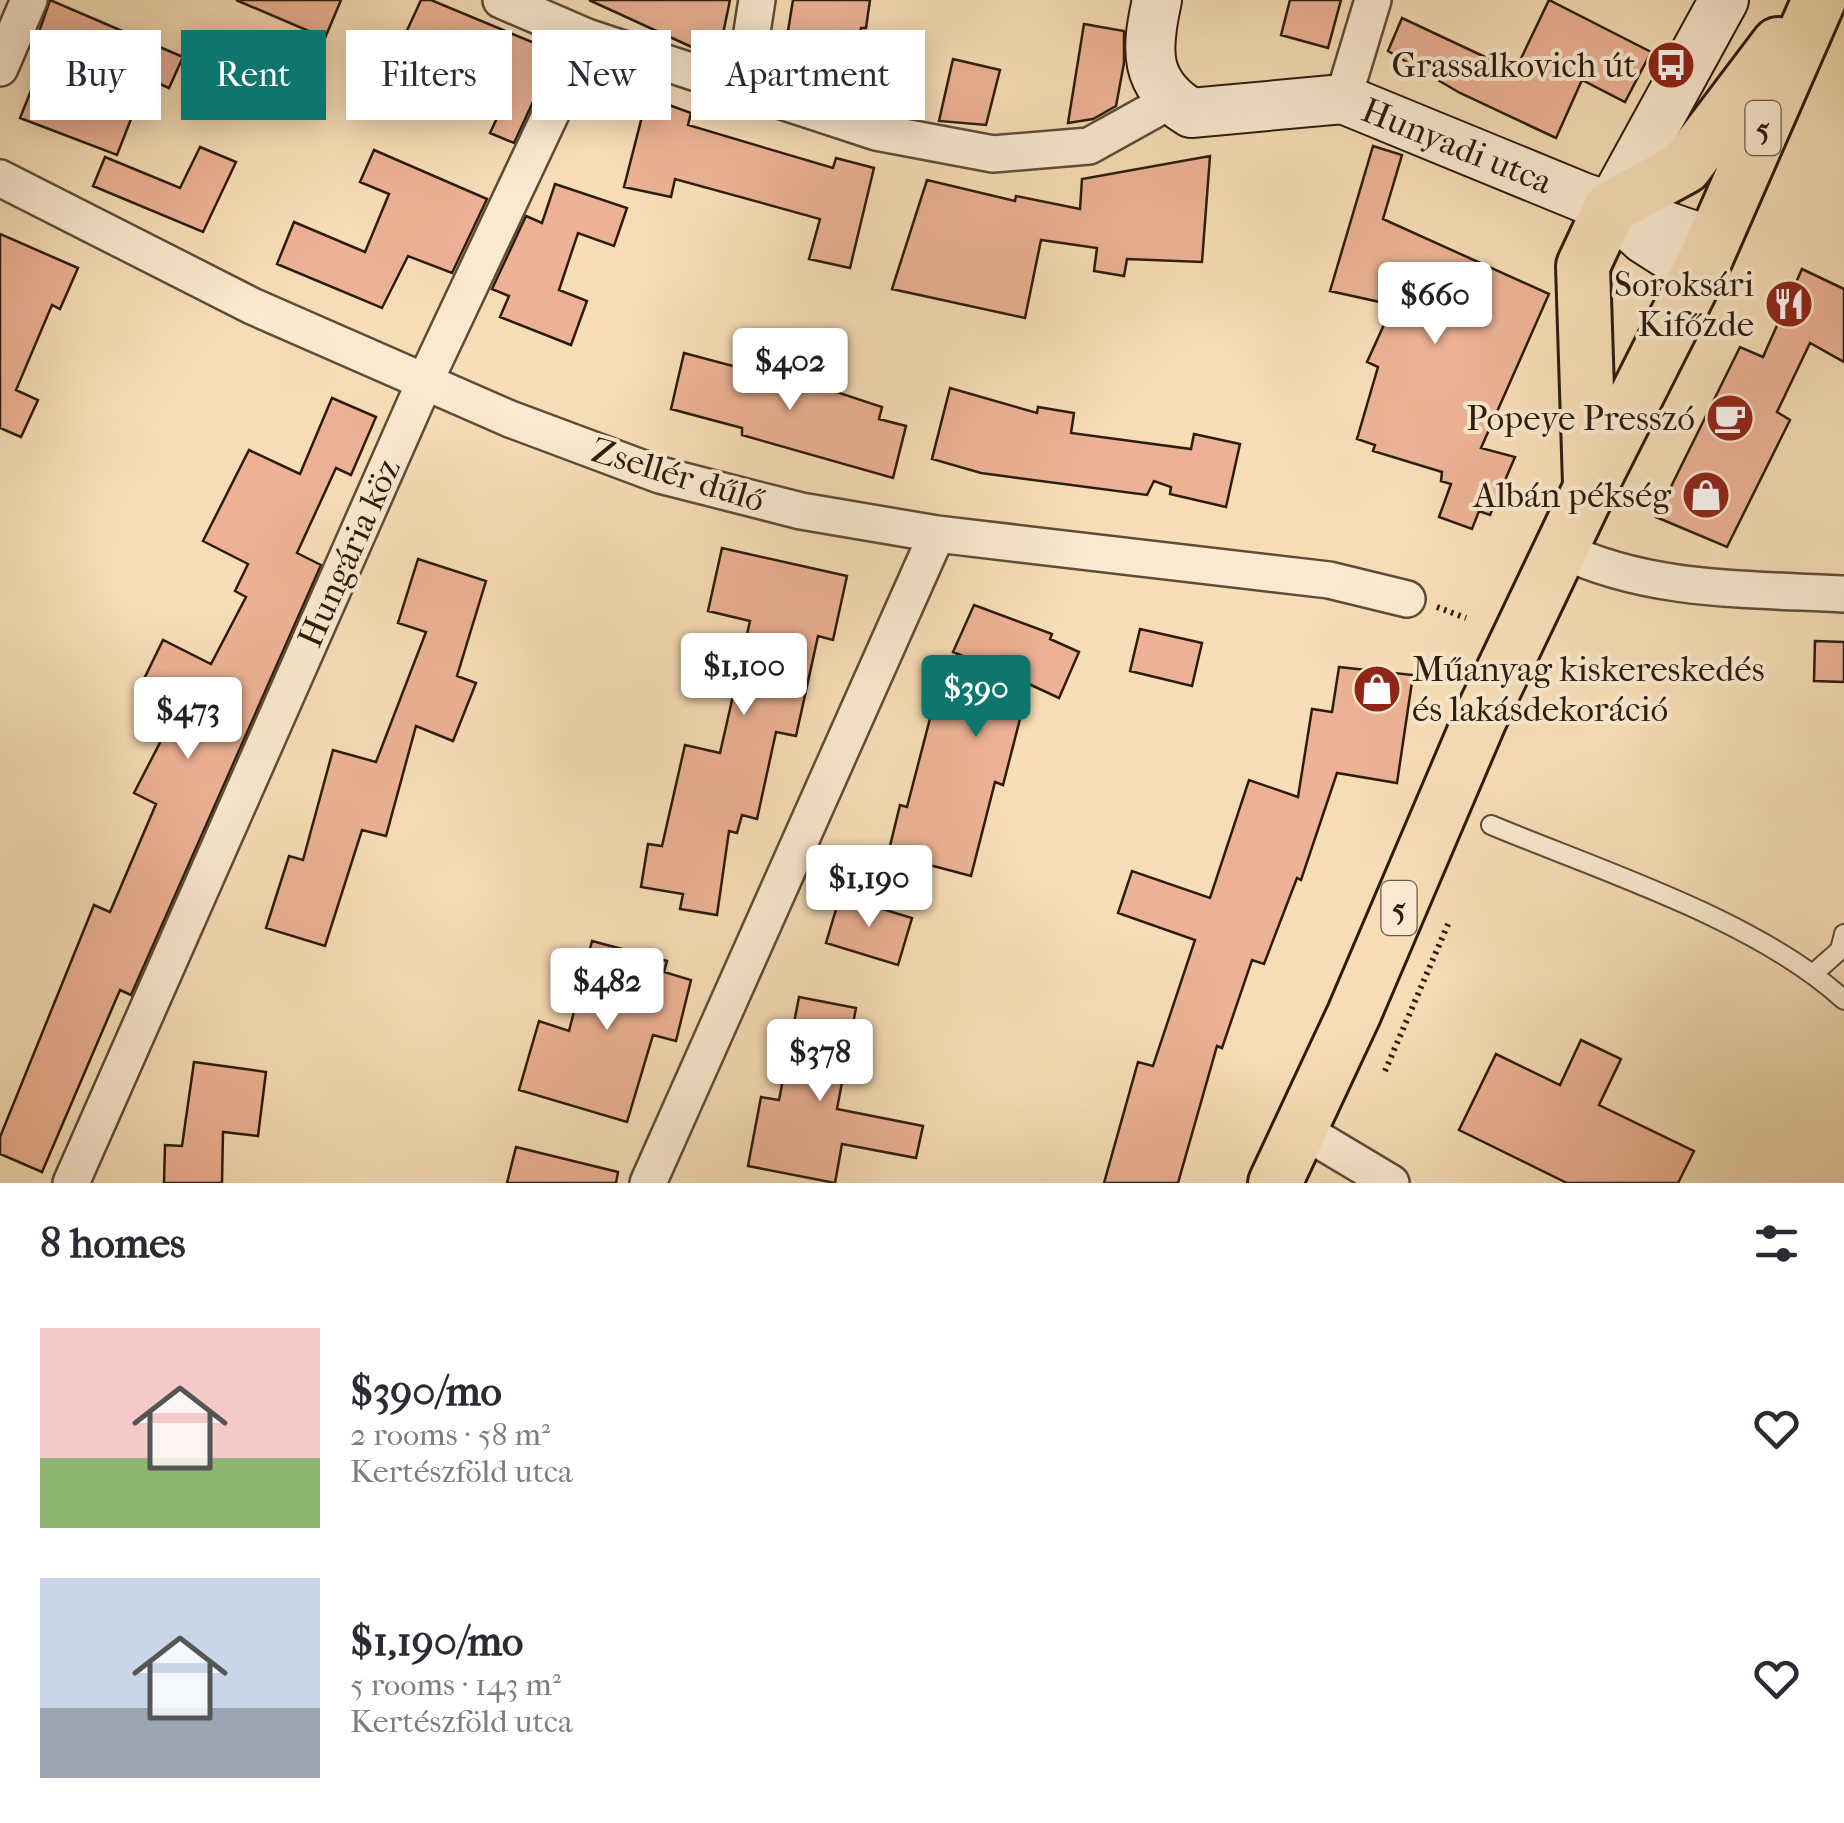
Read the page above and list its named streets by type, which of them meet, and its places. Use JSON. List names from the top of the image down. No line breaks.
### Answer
{"streets":{"main road":["5"],"street":["Hunyadi utca","Zsellér dűlő","Hungária köz"]},"crossings":[["Zsellér dűlő","Hungária köz"]],"places":{"bus stop":["Grassalkovich út"],"restaurant":["Soroksári Kifőzde"],"cafe":["Popeye Presszó"],"shop":["Albán pékség","Műanyag kiskereskedés és lakásdekoráció"]},"page":{"chip":["Buy","Rent","Filters","New","Apartment"],"price":["$660","$402","$1,100","$390","$473","$1,190","$482","$378"],"heading":"8 homes","list":[{"name":"$390/mo","note":"2 rooms · 58 m² · Kertészföld utca"},{"name":"$1,190/mo","note":"5 rooms · 143 m² · Kertészföld utca"}]}}
